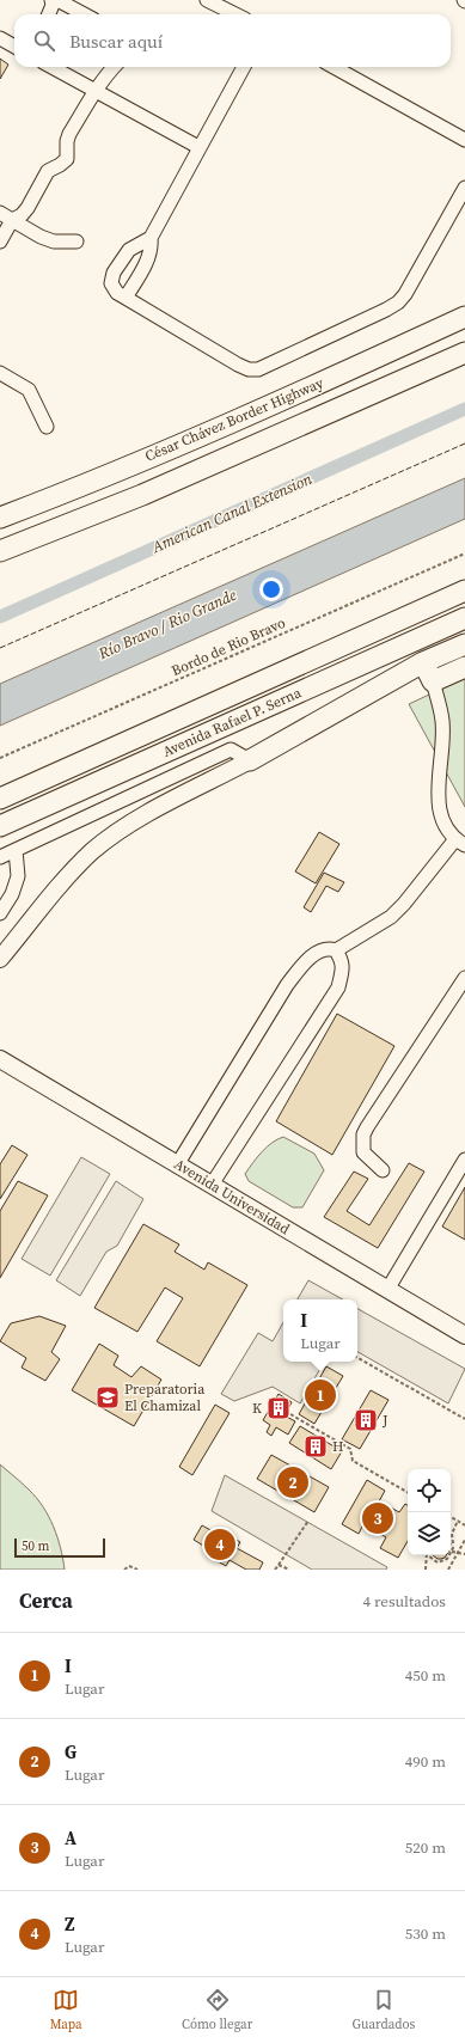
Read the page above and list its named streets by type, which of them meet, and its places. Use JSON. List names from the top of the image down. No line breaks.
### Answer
{"streets":{"highway":["César Chávez Border Highway","Avenida Rafael P. Serna"],"main road":["Avenida Universidad"],"path":["Bordo de Rio Bravo"]},"water":["American Canal Extension","Río Bravo / Rio Grande"],"places":{"school or university":["Preparatoria El Chamizal"],"building":["K","J","H"]},"scale_bar":"50 m","page":{"search":"Buscar aquí","popup":["I","Lugar"],"pins":["1","2","3","4"],"scale":"50 m","heading":["Cerca","4 resultados"],"list":[{"mark":"1","name":"I","note":"Lugar","value":"450 m"},{"mark":"2","name":"G","note":"Lugar","value":"490 m"},{"mark":"3","name":"A","note":"Lugar","value":"520 m"},{"mark":"4","name":"Z","note":"Lugar","value":"530 m"}],"nav":["Mapa","Cómo llegar","Guardados"]}}
